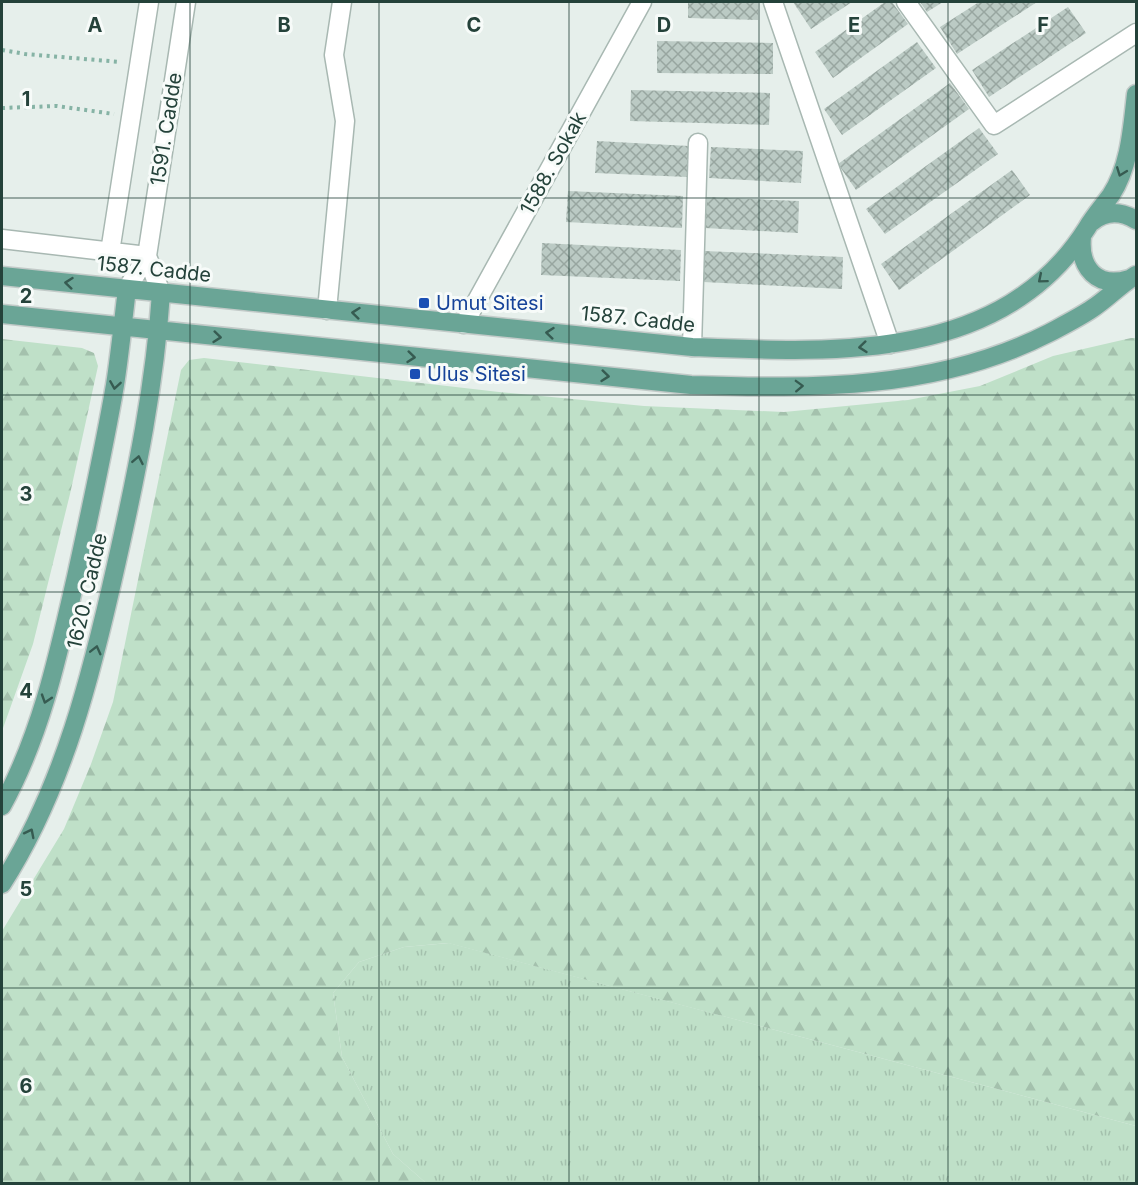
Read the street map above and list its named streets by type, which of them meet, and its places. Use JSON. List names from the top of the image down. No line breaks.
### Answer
{"streets":{"main road":["1587. Cadde","1620. Cadde"],"street":["1591. Cadde","1588. Sokak"]},"crossings":[["1588. Sokak","1587. Cadde"],["1587. Cadde","1620. Cadde"]],"places":{"transit":["Umut Sitesi","Ulus Sitesi"]},"grid":{"columns":["A","B","C","D","E","F"],"rows":["1","2","3","4","5","6"]}}
